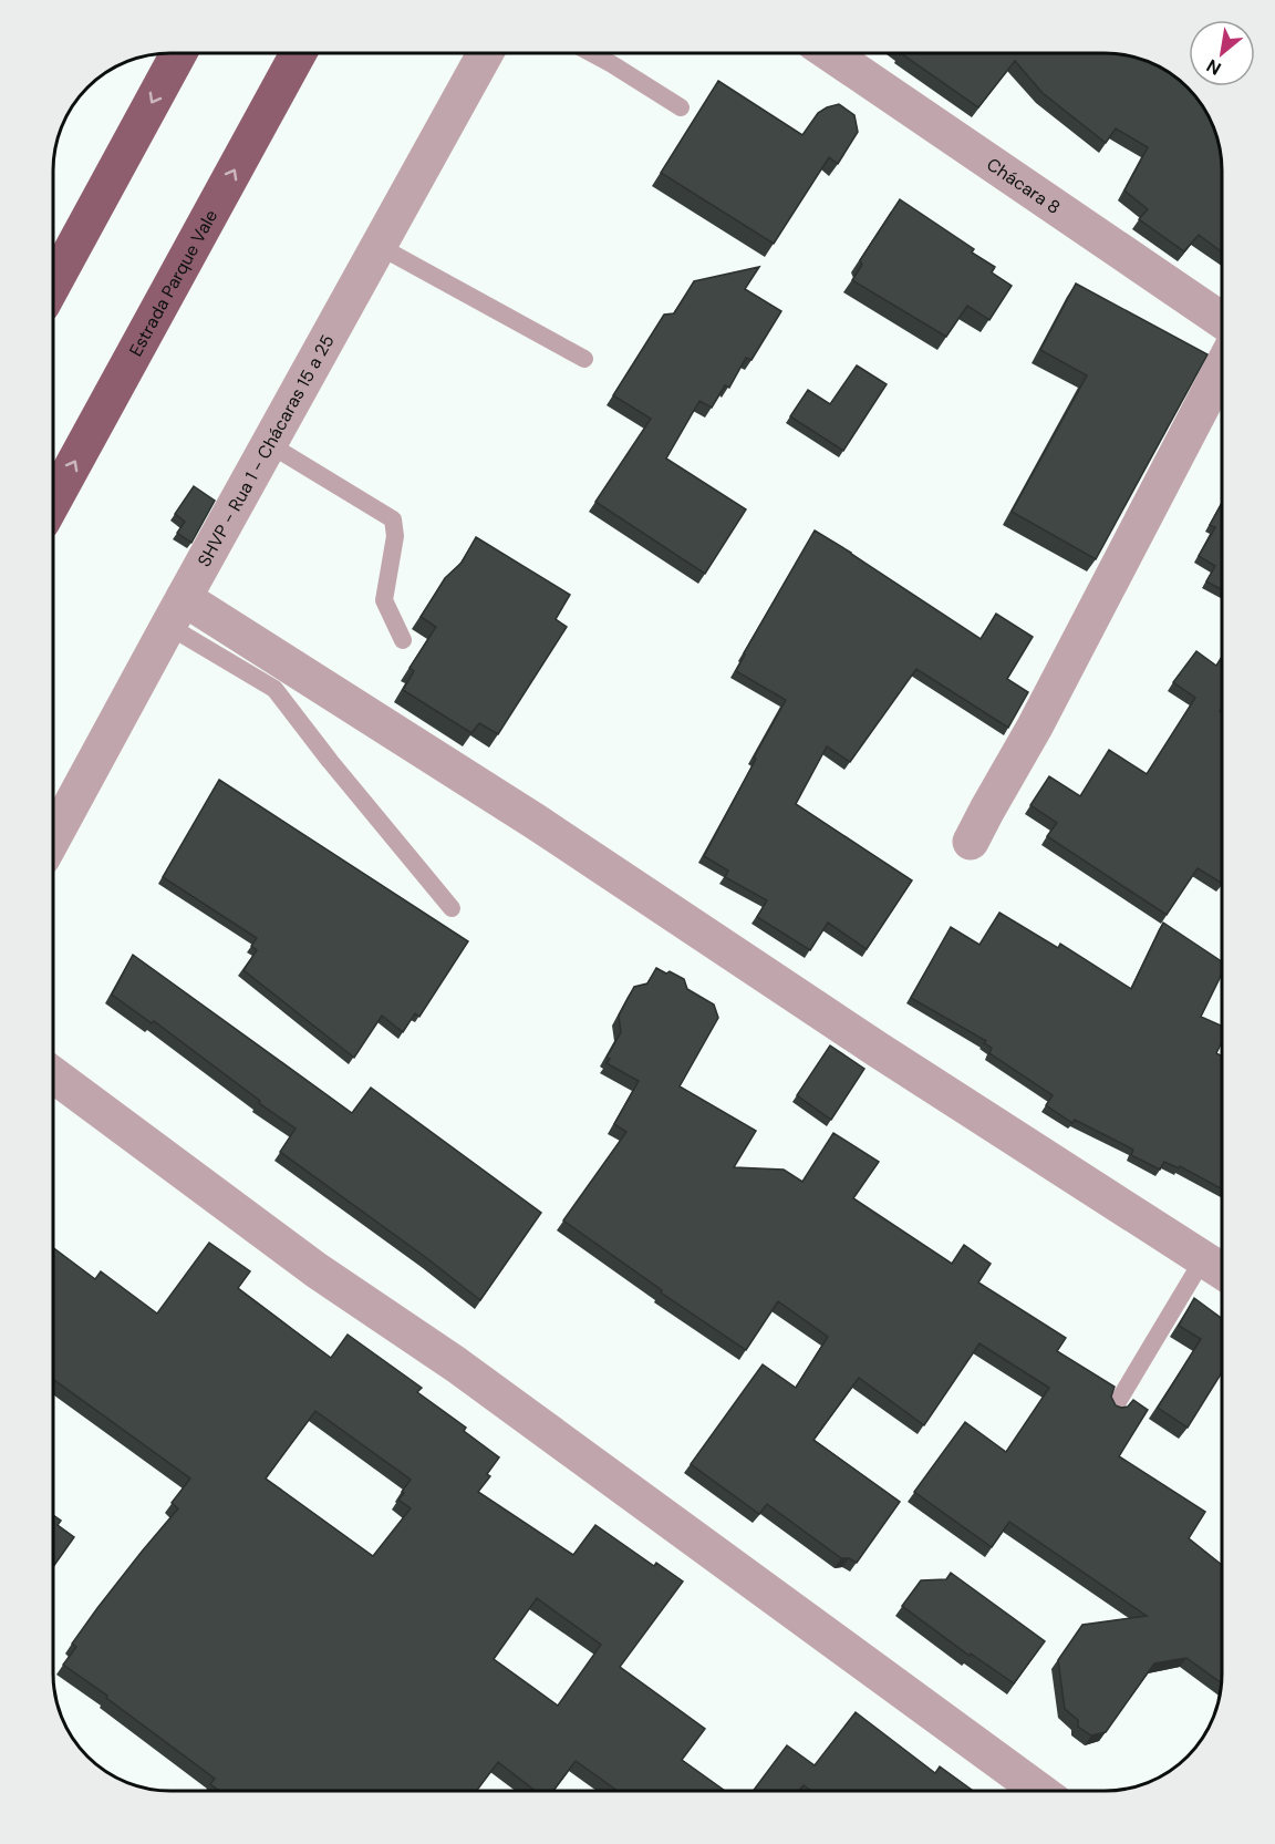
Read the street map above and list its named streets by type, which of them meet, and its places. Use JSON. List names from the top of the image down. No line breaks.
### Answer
{"streets":{"main road":["Estrada Parque Vale"],"street":["Chácara 8","SHVP - Rua 1 - Chácaras 15 a 25"]},"north":"bottom left"}
